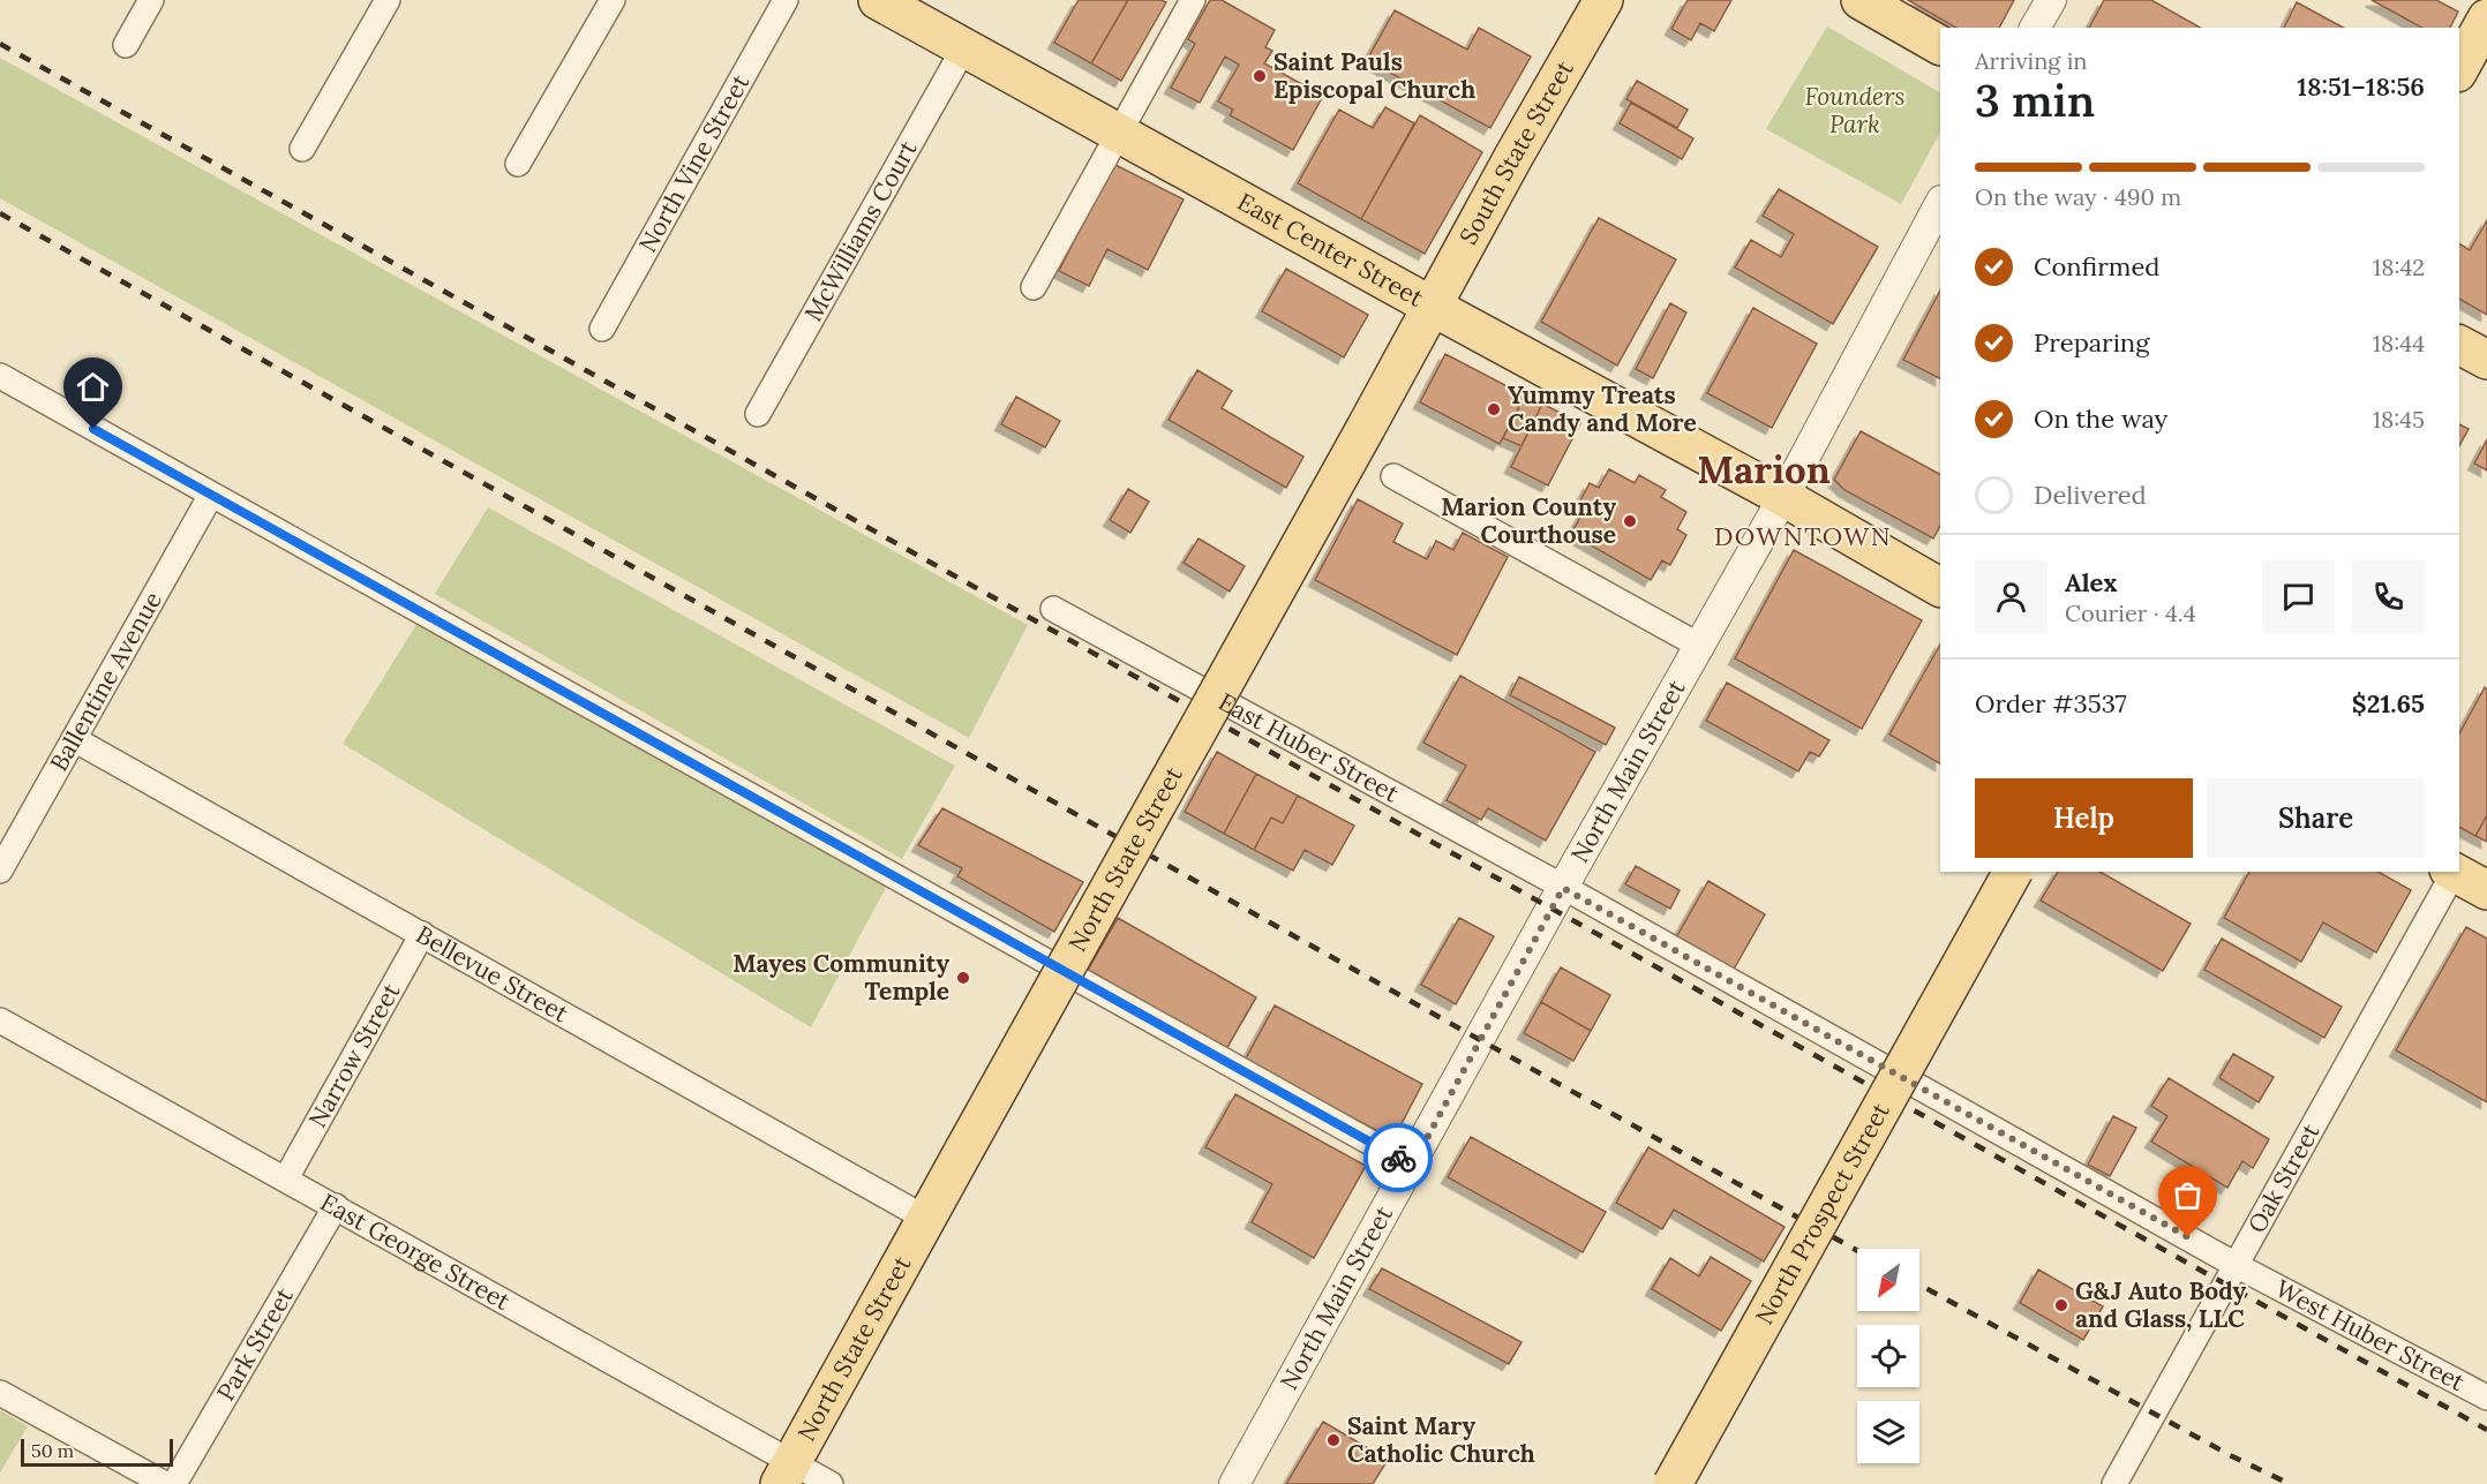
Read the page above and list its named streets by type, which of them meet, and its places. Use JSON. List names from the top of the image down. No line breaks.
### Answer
{"streets":{"main road":["South State Street","East Center Street","North State Street","North Prospect Street"],"street":["North Vine Street","McWilliams Court","Ballentine Avenue","East Huber Street","North Main Street","Bellevue Street","Narrow Street","Oak Street","East George Street","West Huber Street","Park Street"]},"crossings":[["South State Street","East Center Street"],["South State Street","North State Street"],["McWilliams Court","East Center Street"],["East Center Street","North Main Street"],["East Center Street","North State Street"],["Ballentine Avenue","Bellevue Street"],["East Huber Street","North Main Street"],["East Huber Street","West Huber Street"],["North Main Street","West Huber Street"],["North State Street","East George Street"],["Bellevue Street","Narrow Street"],["Narrow Street","East George Street"],["Oak Street","West Huber Street"],["East George Street","Park Street"]],"districts":["Marion","DOWNTOWN"],"parks":["Founders Park"],"places":["Saint Pauls Episcopal Church","Yummy Treats Candy and More","Marion County Courthouse","Mayes Community Temple","G&J Auto Body and Glass, LLC","Saint Mary Catholic Church"],"scale_bar":"50 m","north":"bottom left","page":{"heading":["3 min","Arriving in","18:51–18:56"],"panel":["Alex","Courier · 4.4","Order #3537","$21.65"],"bar":"On the way · 490 m","list":[["Confirmed","18:42"],["Preparing","18:44"],["On the way","18:45"],"Delivered"],"buttons":["Help","Share"],"scale":"50 m"}}
